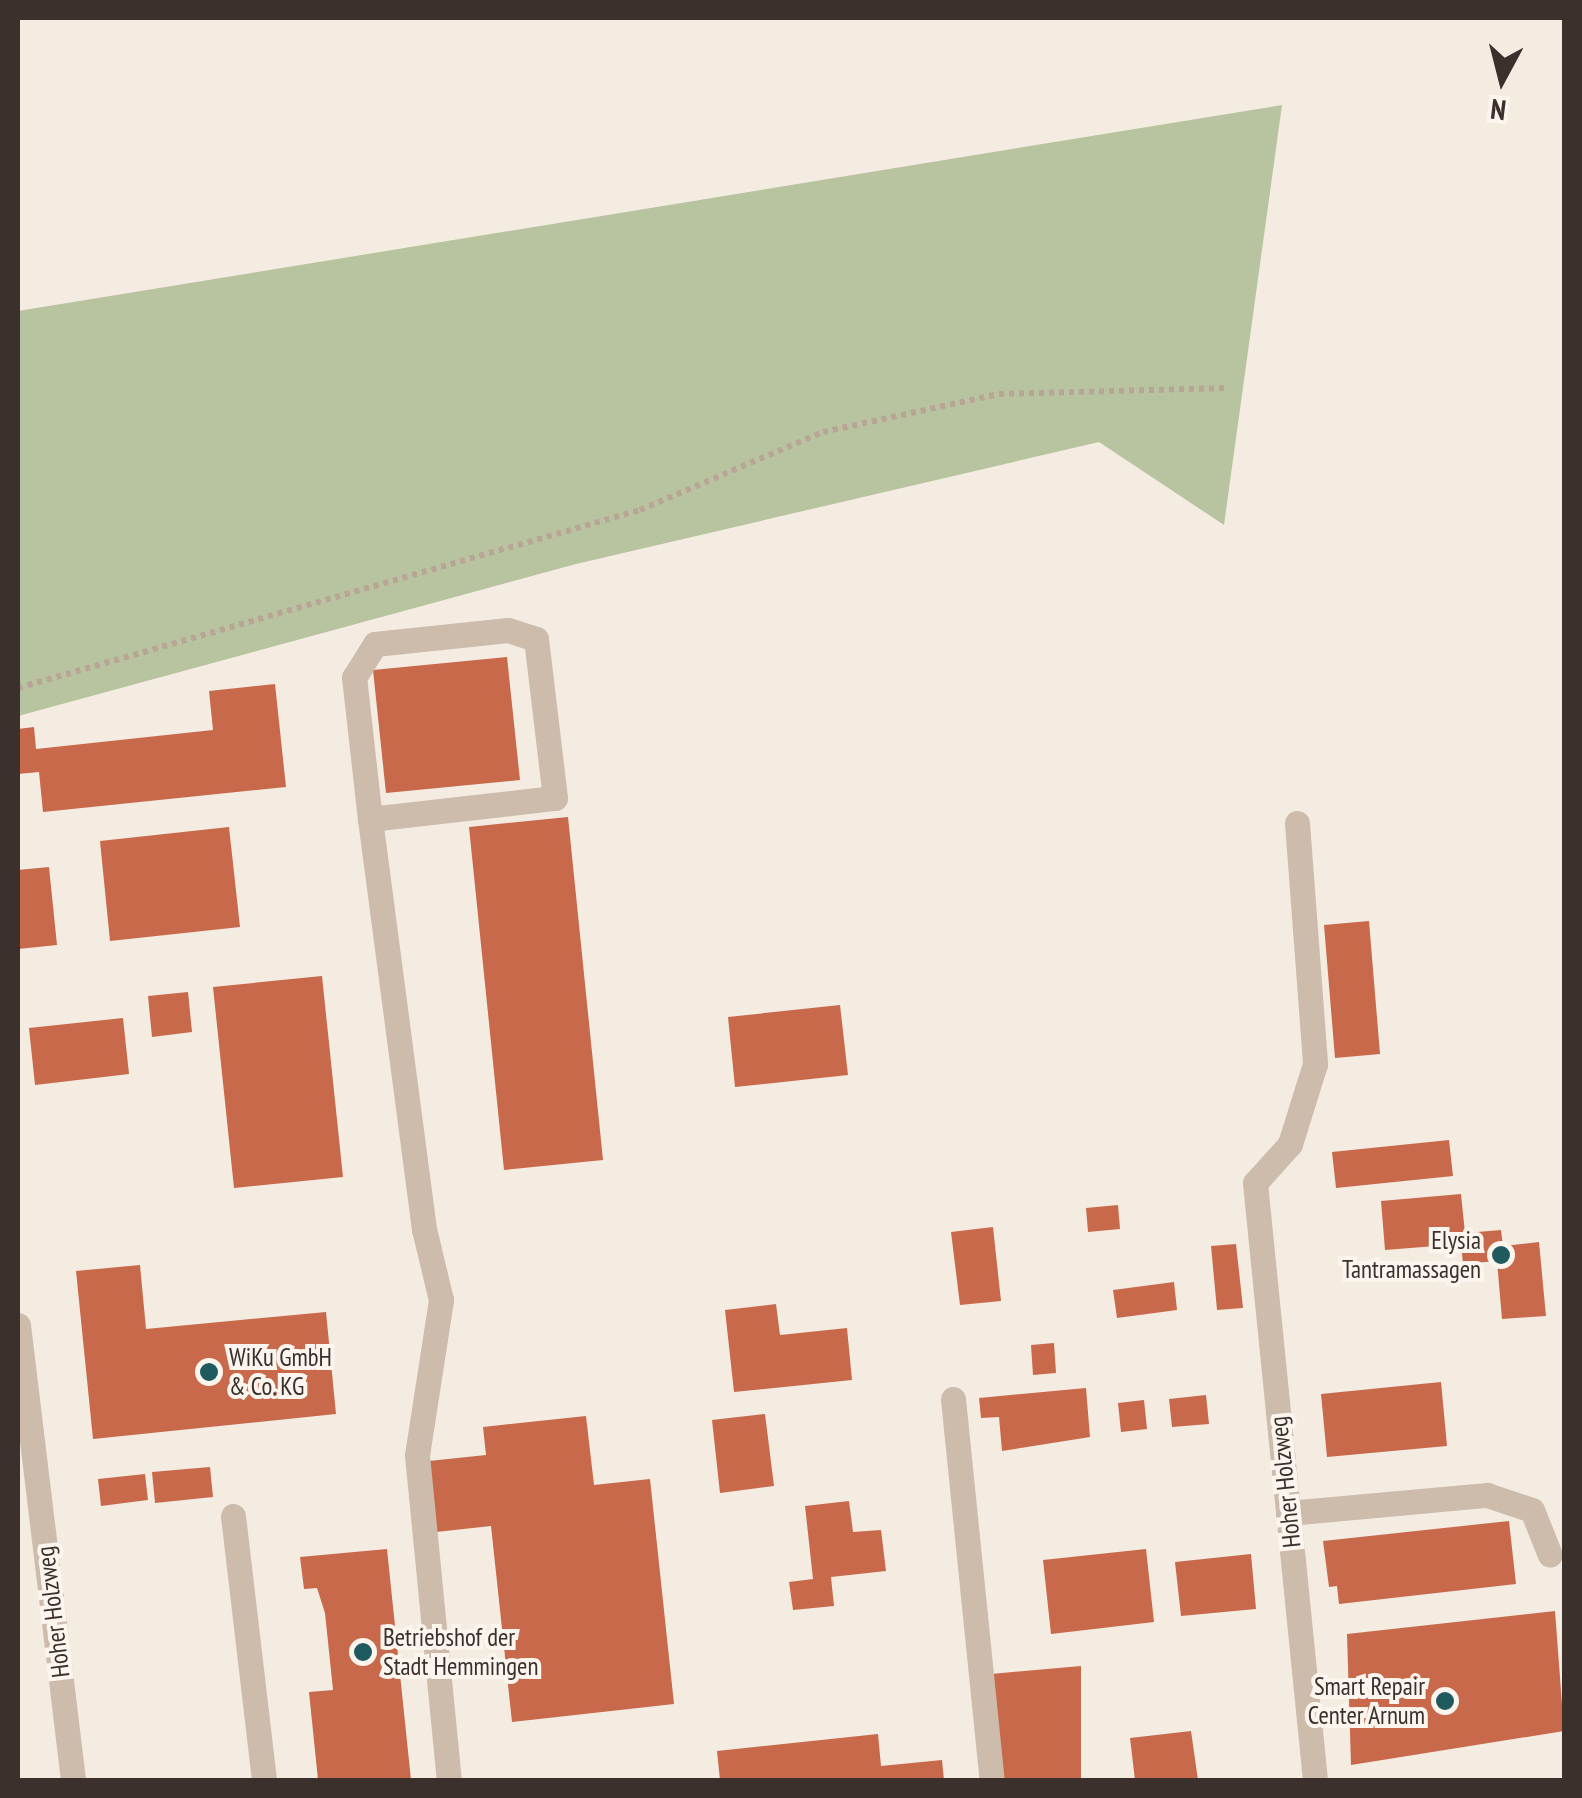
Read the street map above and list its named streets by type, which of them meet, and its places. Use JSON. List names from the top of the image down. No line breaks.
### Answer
{"streets":{"street":["Hoher Holzweg"]},"places":["Elysia Tantramassagen","WiKu GmbH & Co. KG","Betriebshof der Stadt Hemmingen","Smart Repair Center Arnum"],"north":"bottom"}
